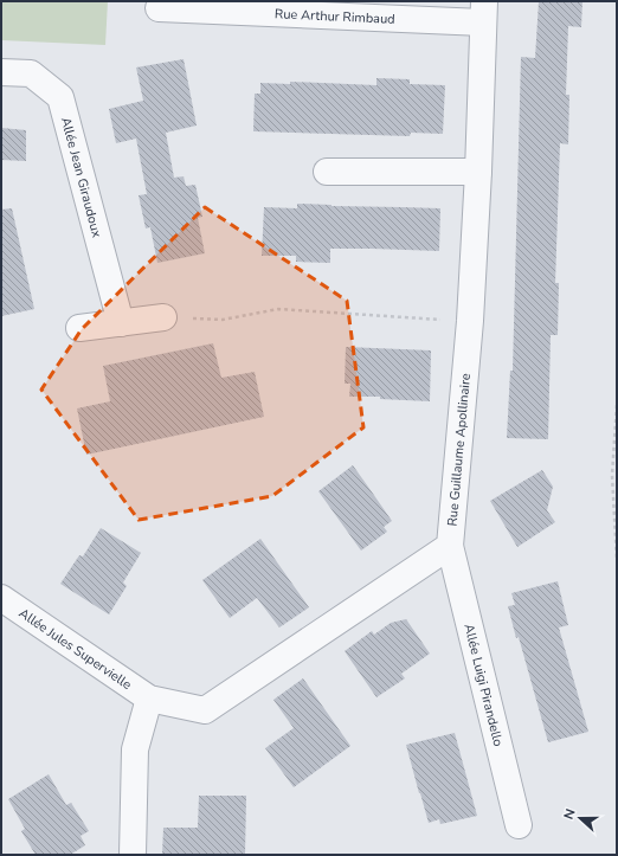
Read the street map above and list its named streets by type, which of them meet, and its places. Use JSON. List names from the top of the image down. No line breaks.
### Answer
{"streets":{"street":["Rue Arthur Rimbaud","Allée Jean Giraudoux","Rue Guillaume Apollinaire","Allée Jules Supervielle","Allée Luigi Pirandello"]},"crossings":[["Rue Arthur Rimbaud","Rue Guillaume Apollinaire"],["Rue Guillaume Apollinaire","Allée Luigi Pirandello"]],"north":"left"}
